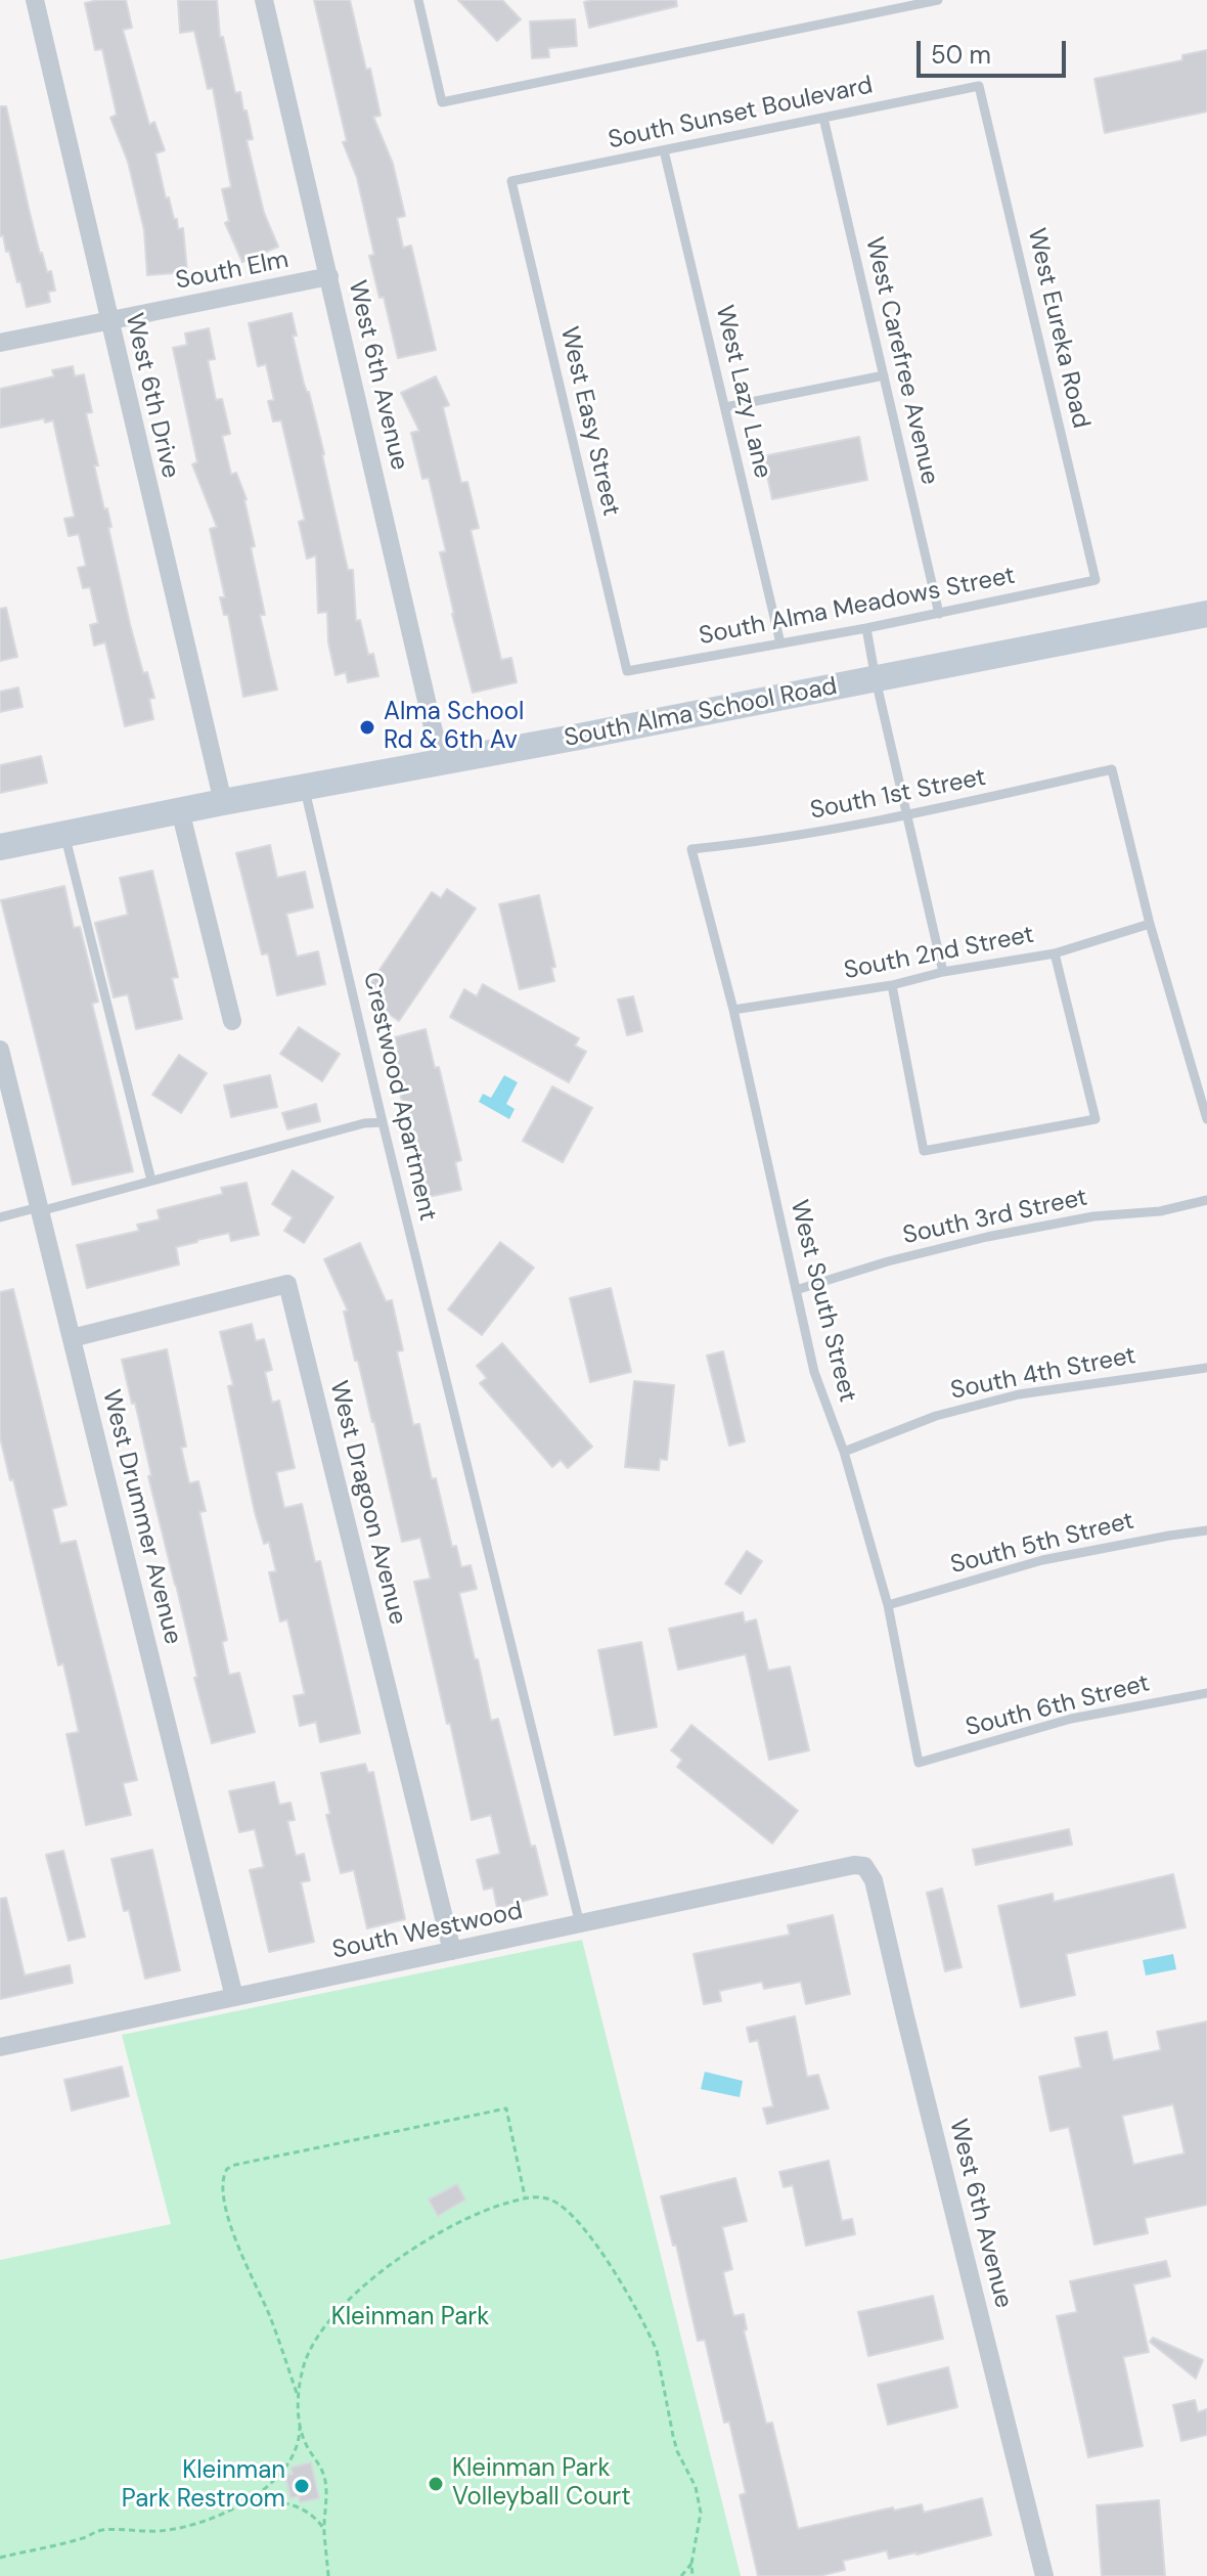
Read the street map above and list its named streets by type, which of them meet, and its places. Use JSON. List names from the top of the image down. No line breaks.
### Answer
{"streets":{"main road":["South Alma School Road"],"street":["South Elm","West 6th Avenue","West 6th Drive","West Dragoon Avenue","West Drummer Avenue","South Westwood"],"lane":["South Sunset Boulevard","West Eureka Road","West Carefree Avenue","West Lazy Lane","West Easy Street","South Alma Meadows Street","South 1st Street","South 2nd Street","Crestwood Apartment","South 3rd Street","West South Street","South 4th Street","South 5th Street","South 6th Street"]},"crossings":[["South Sunset Boulevard","West Eureka Road"],["South Sunset Boulevard","West Carefree Avenue"],["South Sunset Boulevard","West Lazy Lane"],["South Sunset Boulevard","West Easy Street"],["South Elm","West 6th Avenue"],["South Elm","West 6th Drive"],["West Eureka Road","South Alma Meadows Street"],["West Carefree Avenue","South Alma Meadows Street"],["West 6th Avenue","South Alma School Road"],["West 6th Avenue","South Westwood"],["West Lazy Lane","South Alma Meadows Street"],["West 6th Drive","South Alma School Road"],["West Easy Street","South Alma Meadows Street"],["South Alma School Road","Crestwood Apartment"],["South 1st Street","South 2nd Street"],["South 1st Street","West South Street"],["South 2nd Street","West South Street"],["Crestwood Apartment","South Westwood"],["South 3rd Street","West South Street"],["West South Street","South 4th Street"],["West South Street","South 5th Street"],["West South Street","South 6th Street"],["West Dragoon Avenue","West Drummer Avenue"],["West Dragoon Avenue","South Westwood"],["West Drummer Avenue","South Westwood"]],"parks":["Kleinman Park"],"places":["Alma School Rd & 6th Av","Kleinman Park Volleyball Court","Kleinman Park Restroom"],"scale_bar":"50 m"}
